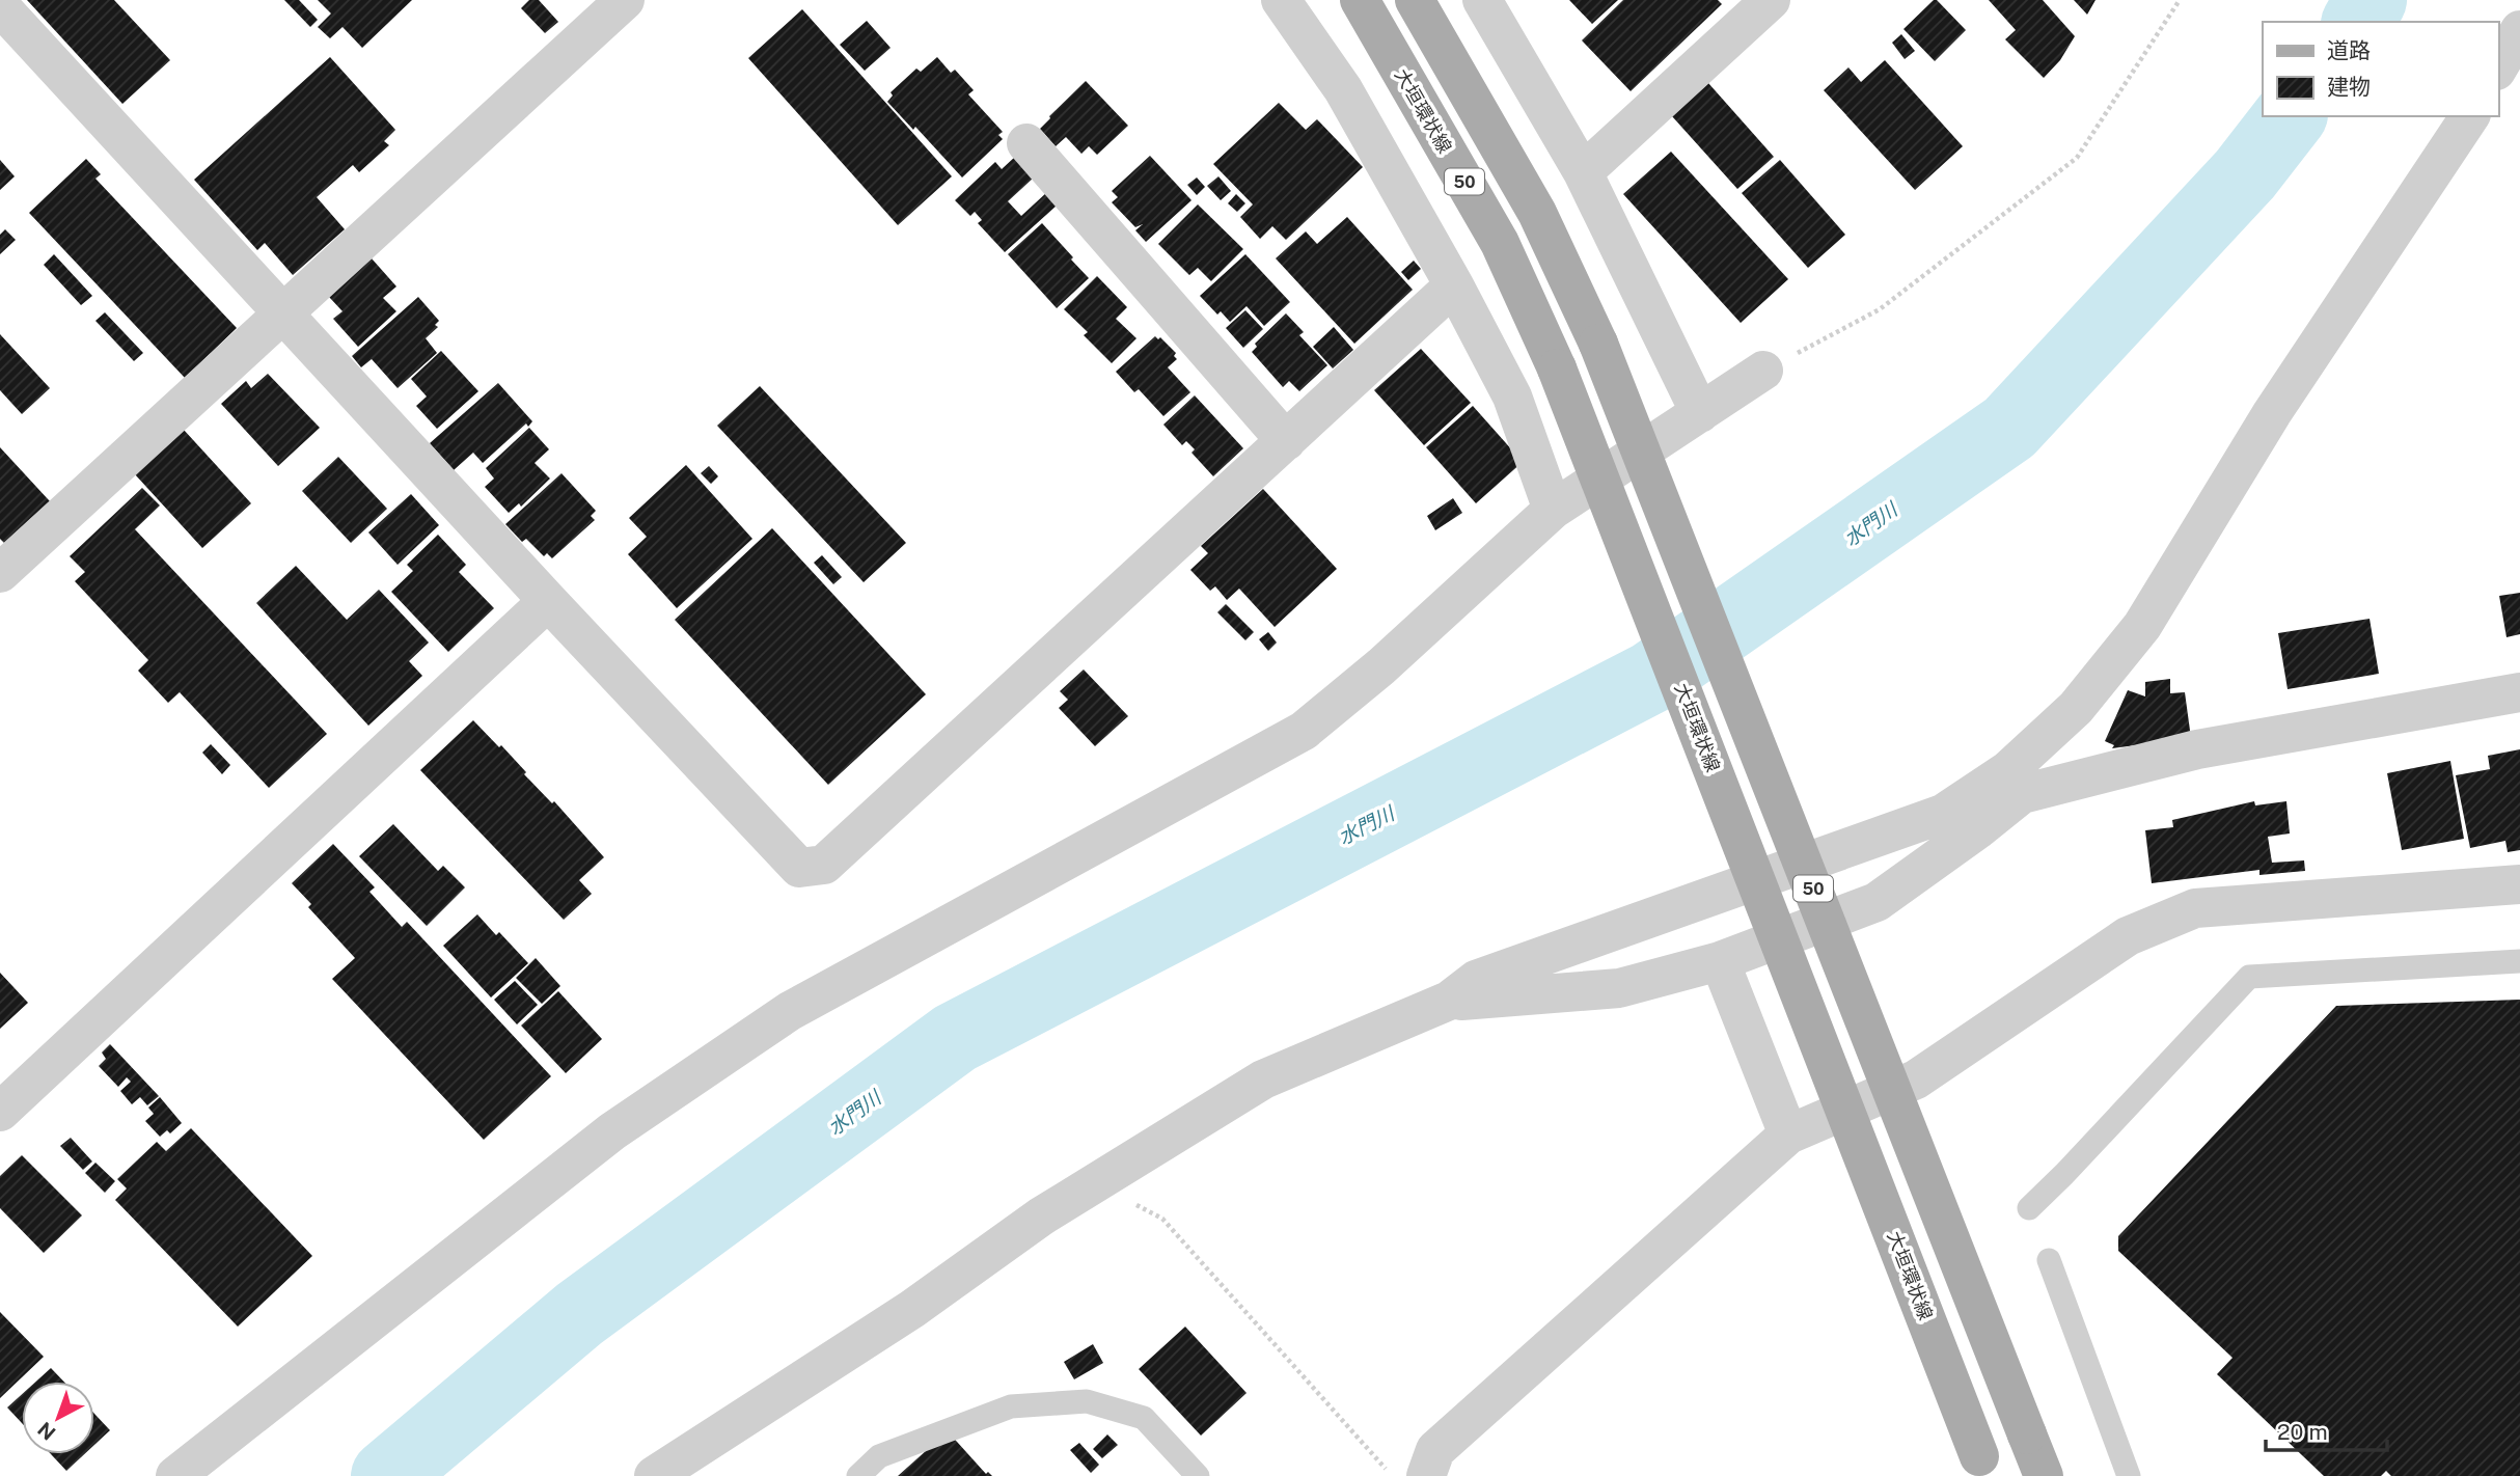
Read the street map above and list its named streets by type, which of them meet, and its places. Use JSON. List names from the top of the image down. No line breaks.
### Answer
{"streets":{"main road":["大垣環状線","50"]},"water":["水門川"],"legend":["道路","建物"],"scale_bar":"20 m","north":"bottom left"}
